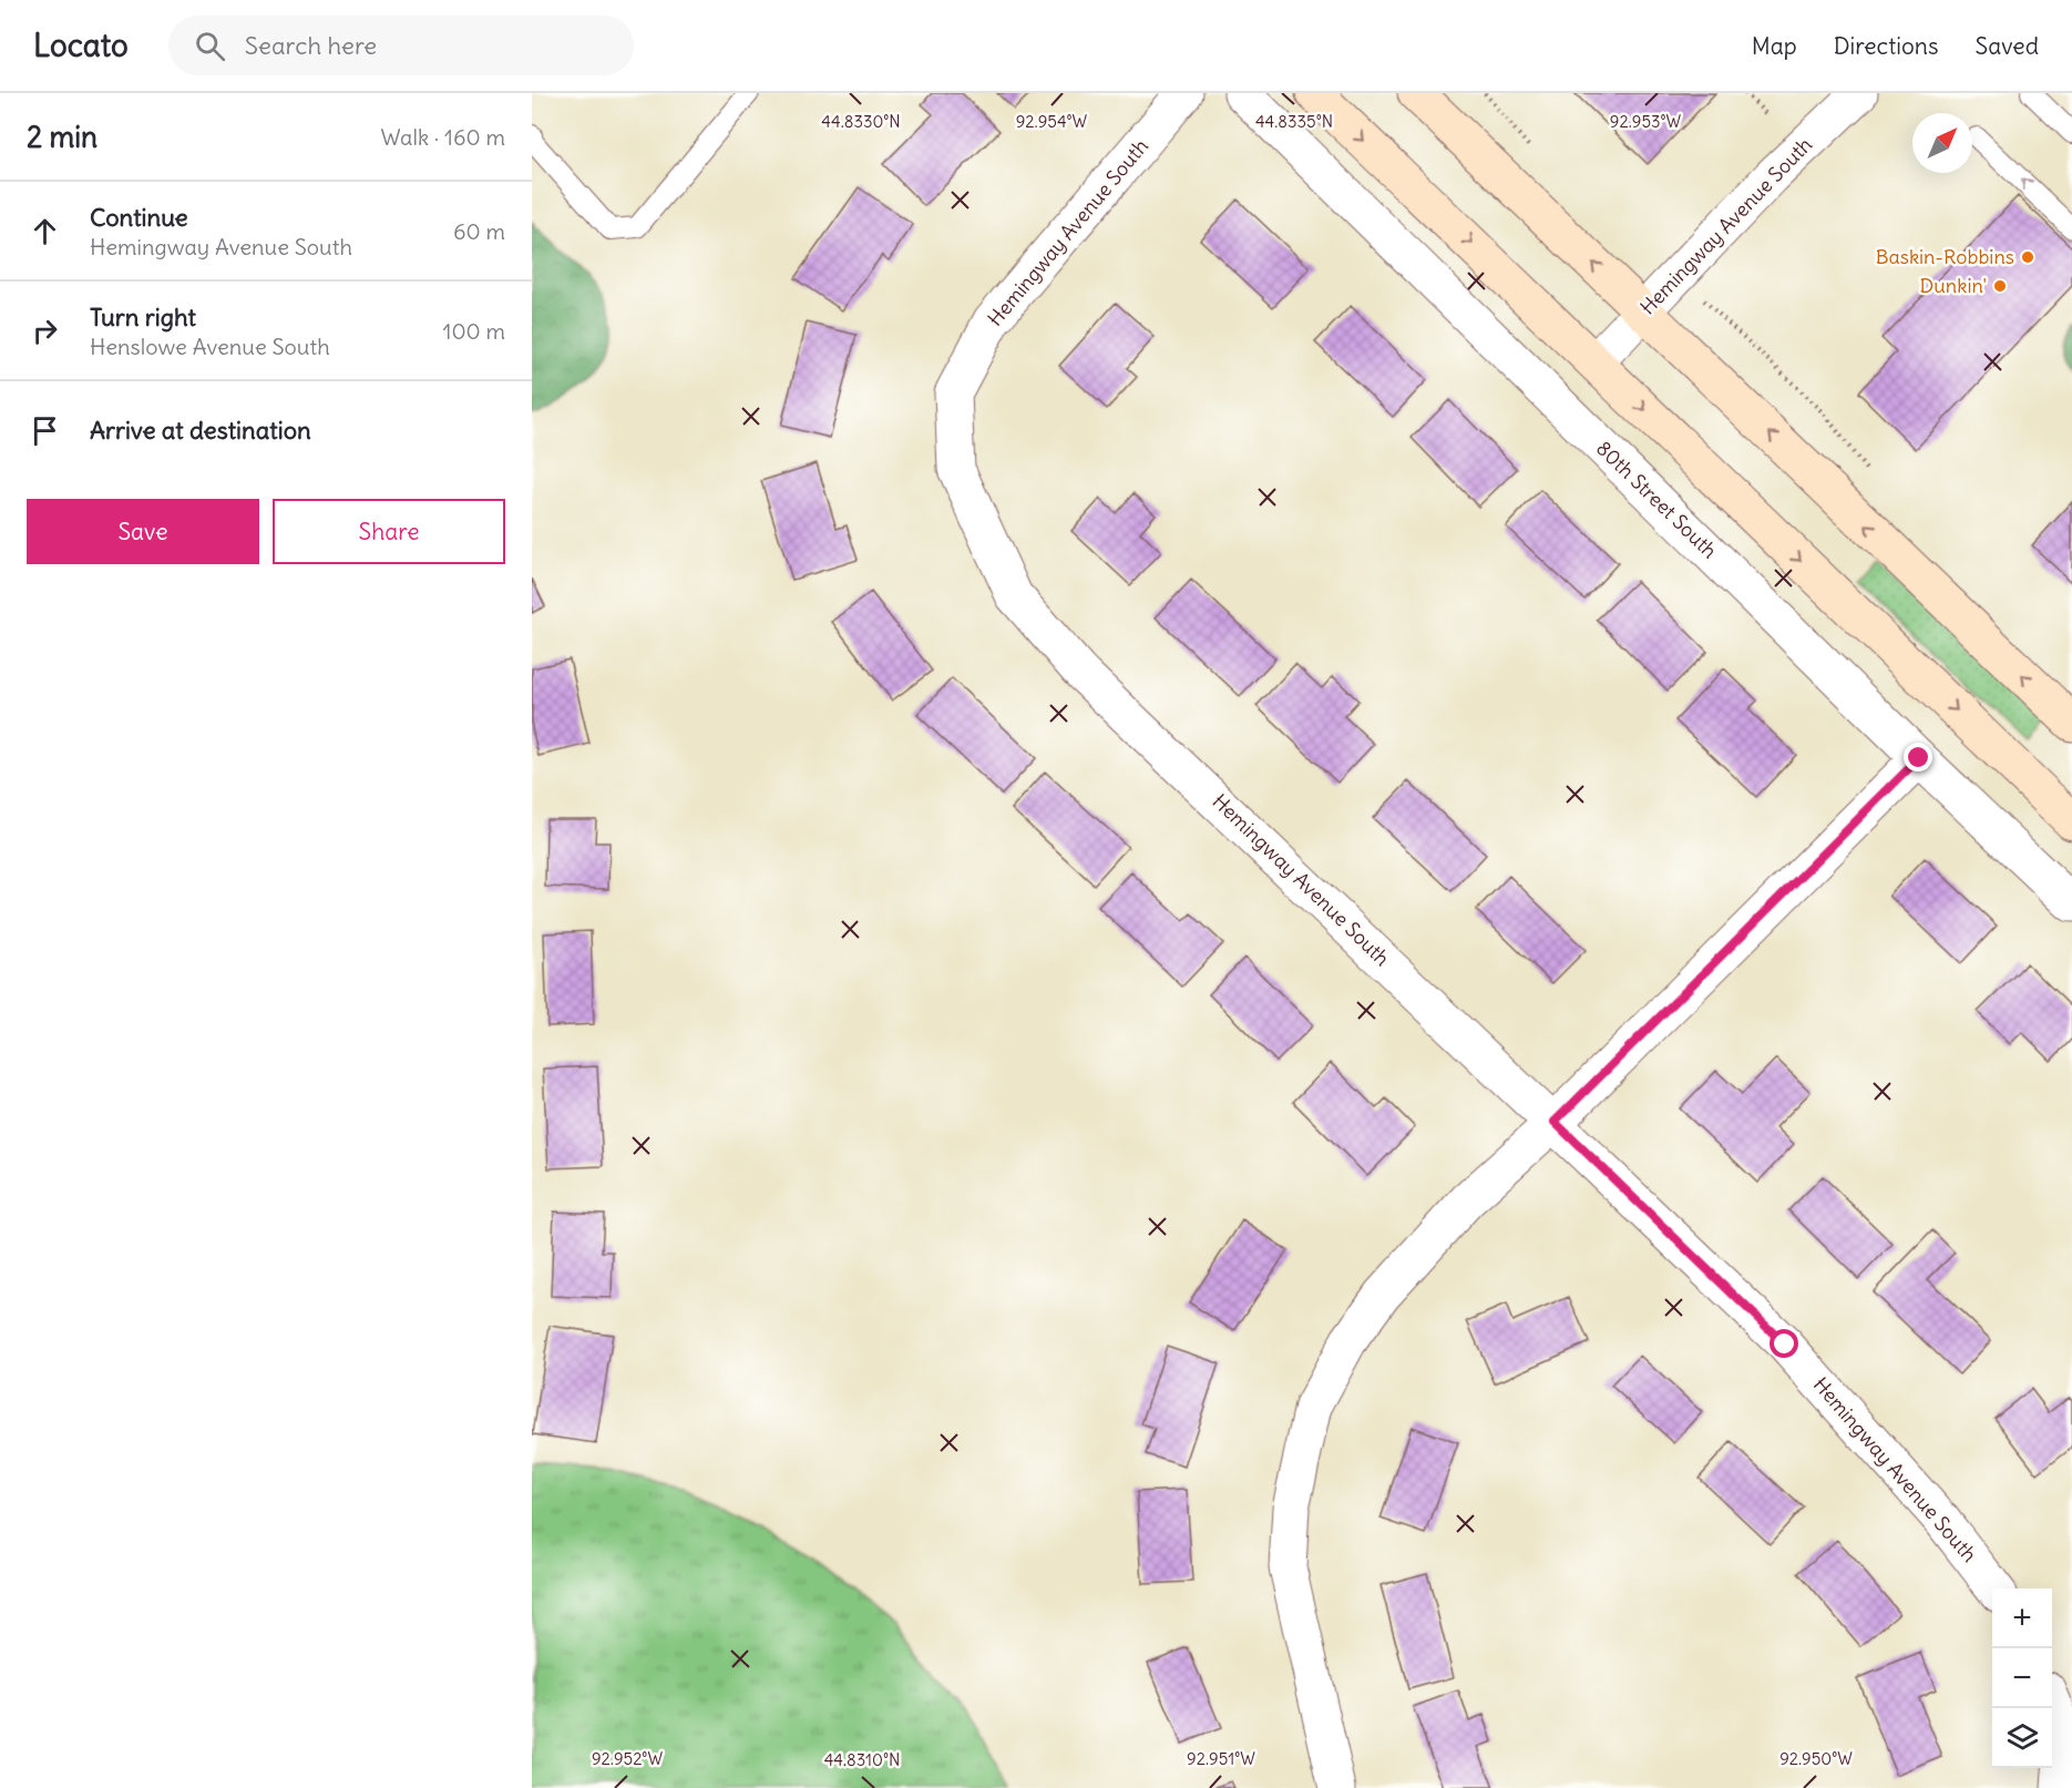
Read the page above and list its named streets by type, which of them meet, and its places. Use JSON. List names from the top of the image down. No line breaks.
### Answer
{"streets":{"street":["Hemingway Avenue South","80th Street South"]},"places":["Baskin-Robbins","Dunkin'"],"north":"top right","page":{"header":"Locato","search":"Search here","nav":["Map","Directions","Saved"],"heading":["2 min","Walk · 160 m"],"list":[["Continue","Hemingway Avenue South","60 m"],["Turn right","Henslowe Avenue South","100 m"],"Arrive at destination"],"buttons":["Save","Share"],"map_buttons":["+","−"]},"coordinates":["44.8330°N","44.8335°N","92.954°W","92.953°W","92.952°W","92.951°W","92.950°W","44.8310°N"]}
